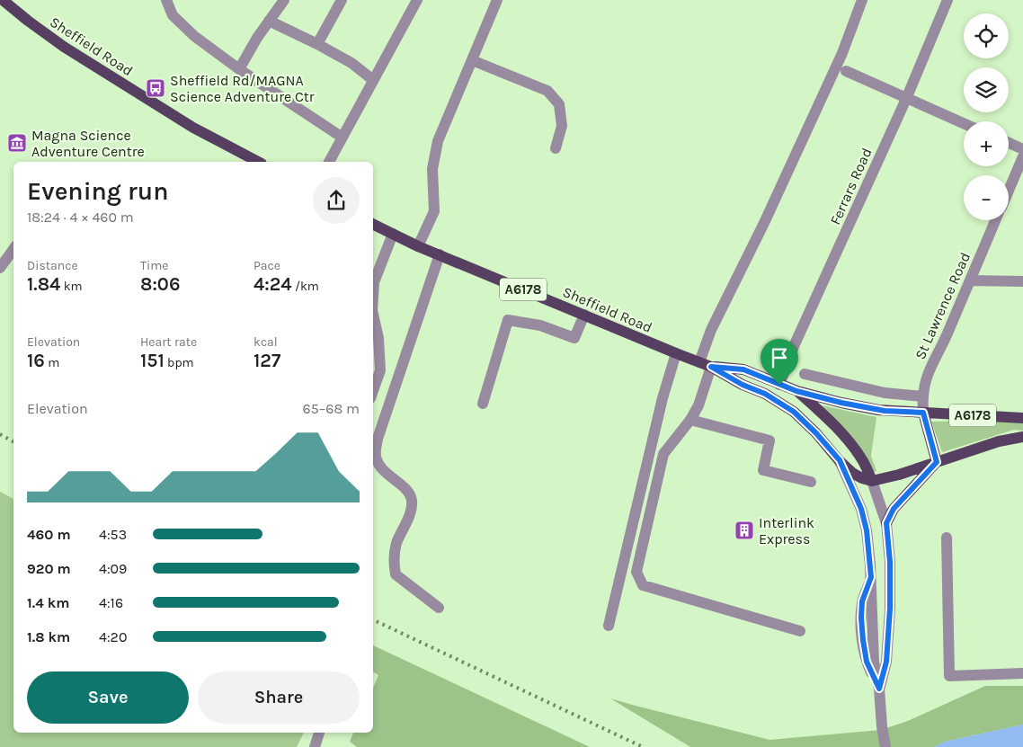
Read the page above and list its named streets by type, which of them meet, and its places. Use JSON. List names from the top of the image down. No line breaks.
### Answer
{"streets":{"main road":["Sheffield Road","A6178"],"street":["Ferrars Road","St Lawrence Road"]},"crossings":[["Sheffield Road","Ferrars Road"],["Sheffield Road","A6178"],["Sheffield Road","St Lawrence Road"]],"places":{"bus stop":["Sheffield Rd/MAGNA Science Adventure Ctr"],"museum":["Magna Science Adventure Centre"],"building":["Interlink Express"]},"page":{"map_buttons":["+","−"],"heading":["Evening run","18:24 · 4 × 460 m"],"stats":[["Distance","1.84 km"],["Time","8:06"],["Pace","4:24 /km"],["Elevation","16 m"],["Heart rate","151 bpm"],["kcal","127"]],"chart":["Elevation","65–68 m"],"list":[{"name":"460 m","note":"4:53"},{"name":"920 m","note":"4:09"},{"name":"1.4 km","note":"4:16"},{"name":"1.8 km","note":"4:20"}],"buttons":["Save","Share"]}}
